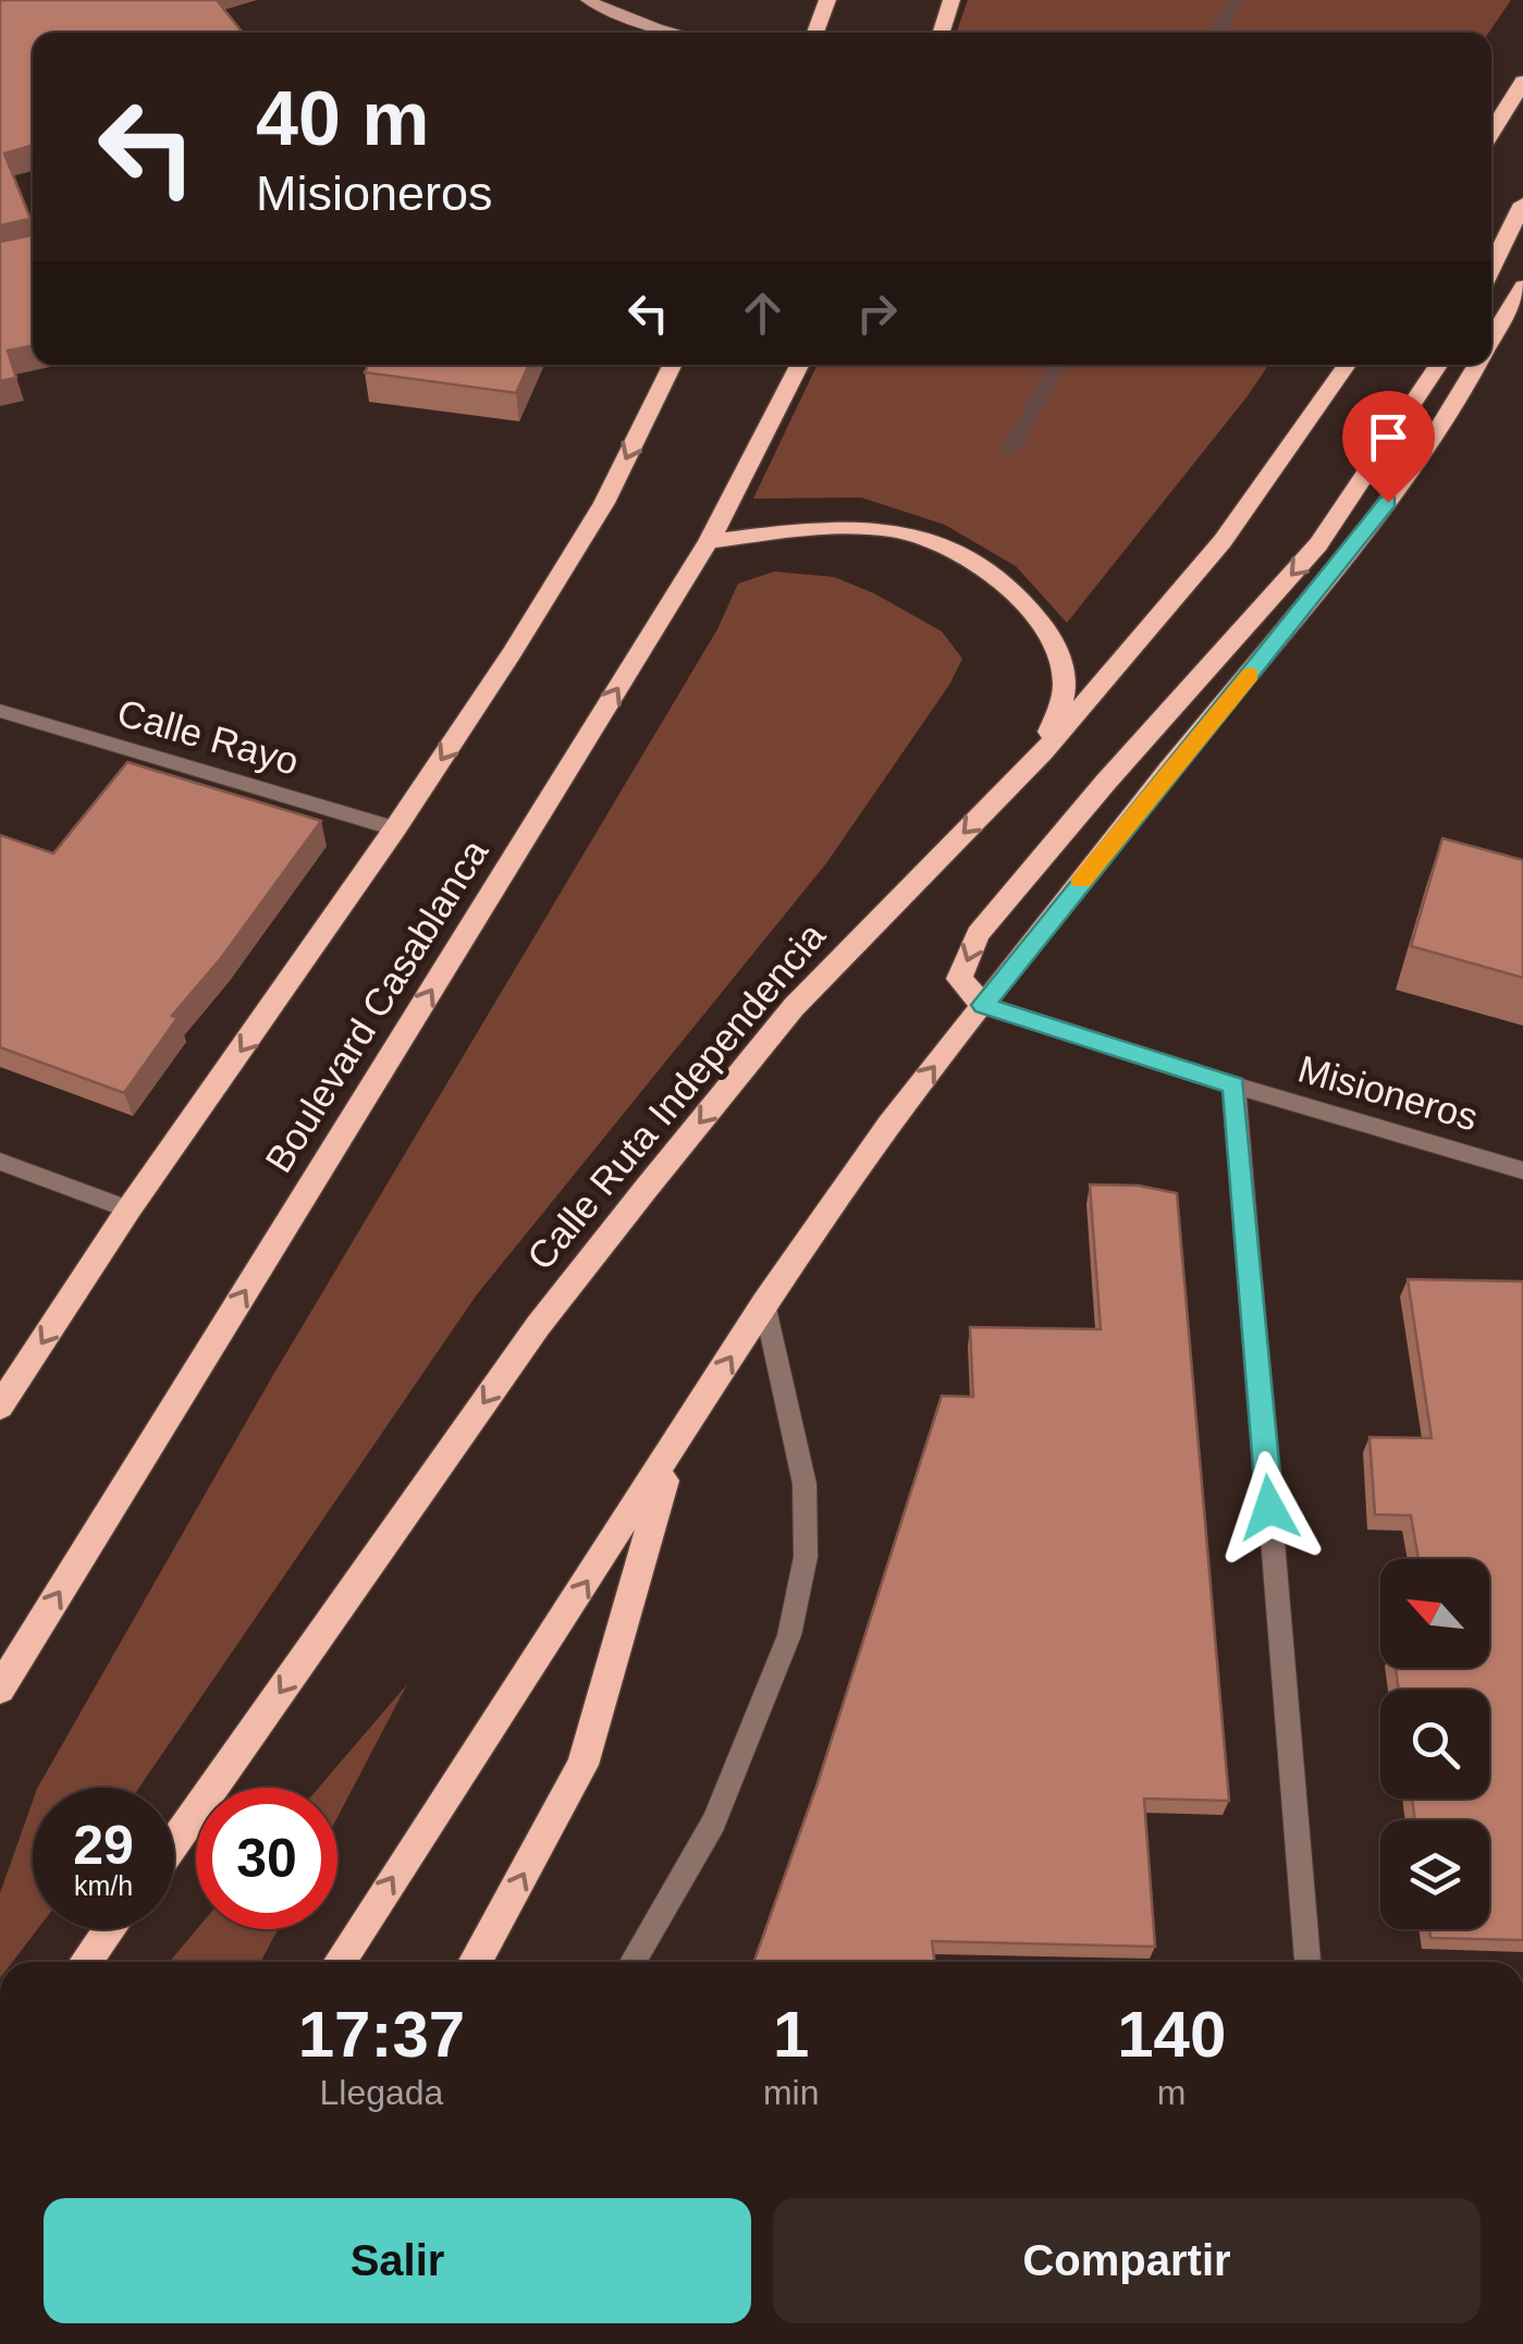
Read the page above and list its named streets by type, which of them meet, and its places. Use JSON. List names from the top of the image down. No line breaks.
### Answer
{"streets":{"main road":["Boulevard Casablanca","Calle Ruta Independencia"],"street":["Calle Rayo","Misioneros"]},"crossings":[["Calle Rayo","Boulevard Casablanca"]],"north":"top left","page":{"turn":["40 m","Misioneros"],"speed":"29 km/h","limit":"30","eta":["17:37","Llegada","1","min","140","m"],"buttons":["Salir","Compartir"]}}
